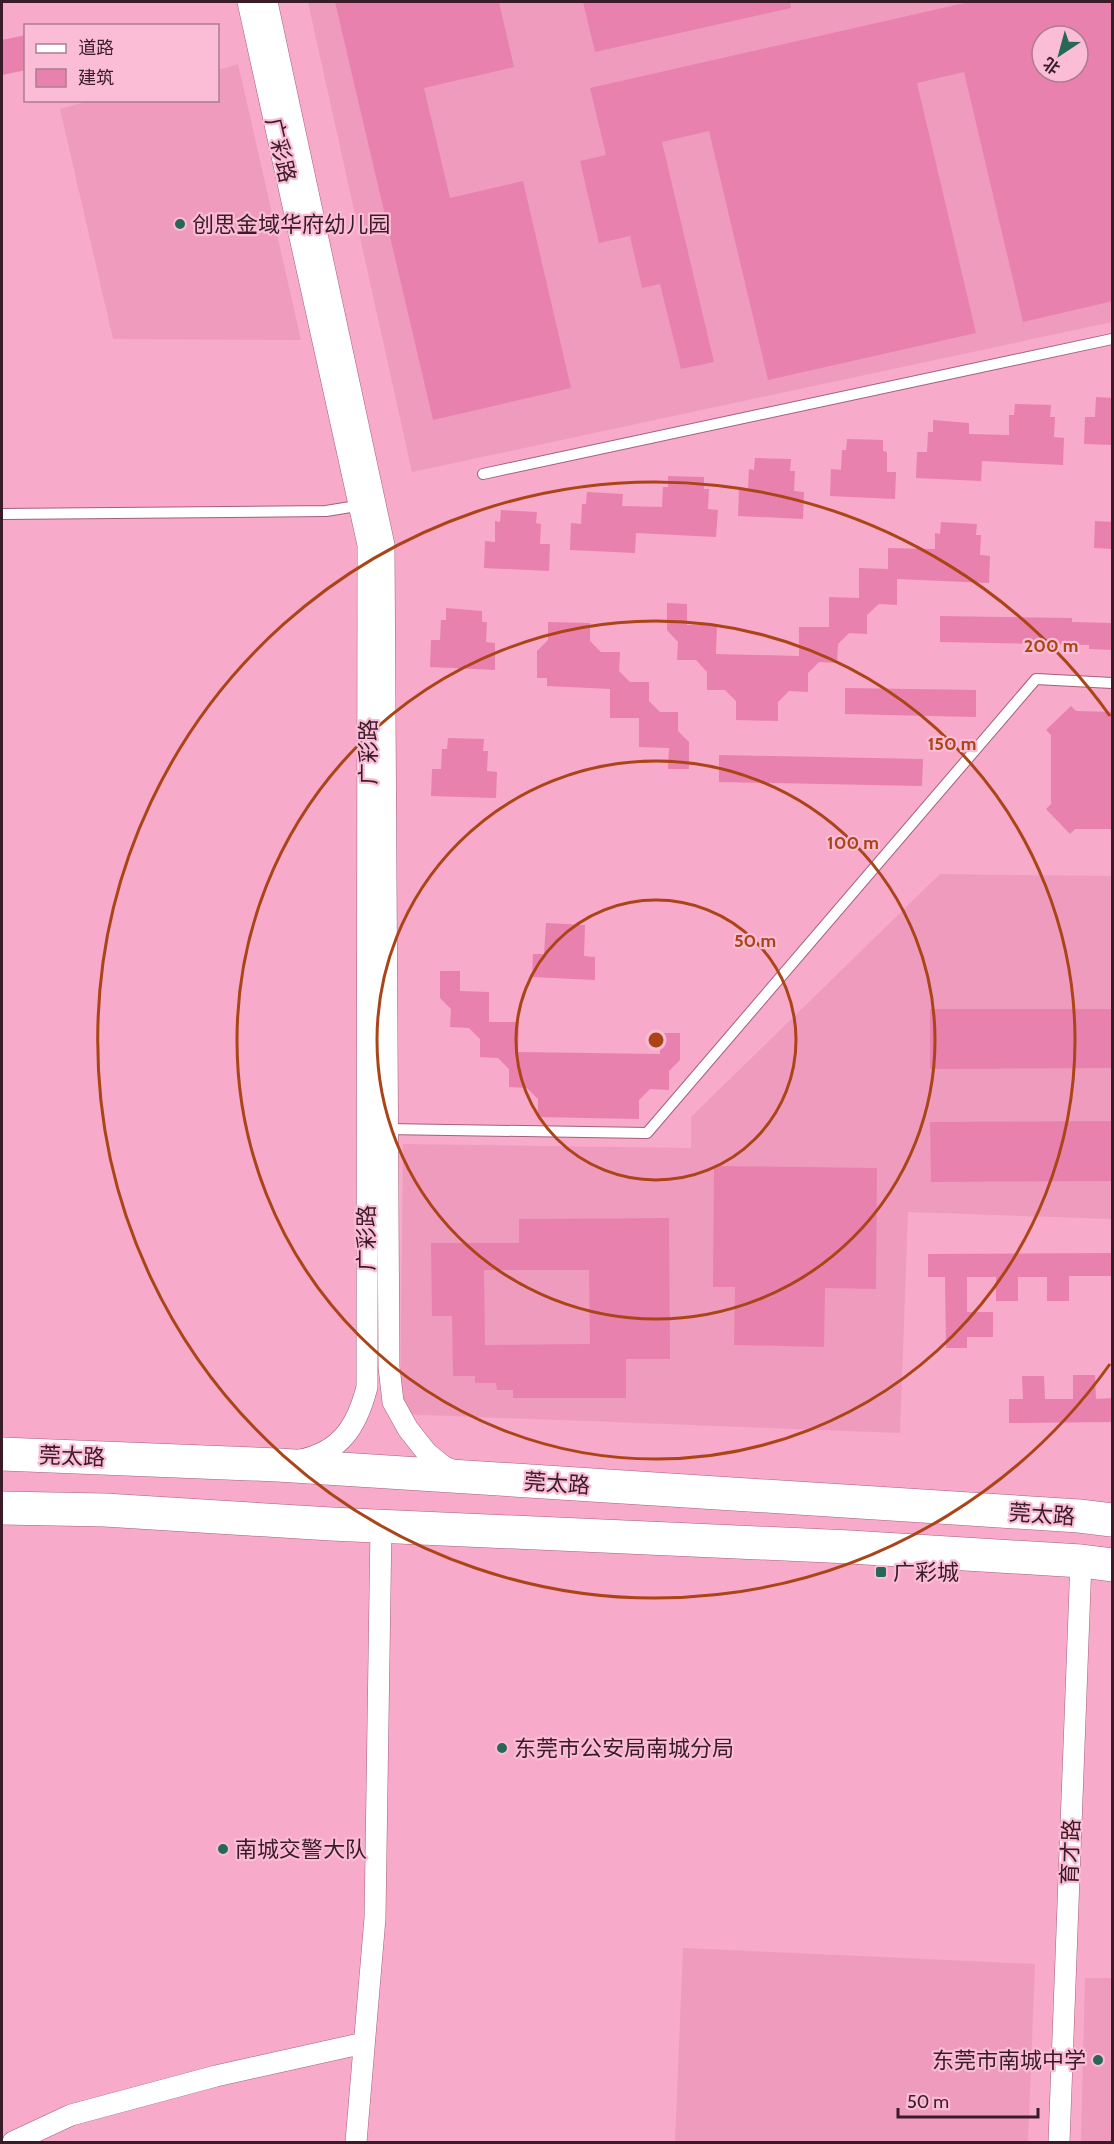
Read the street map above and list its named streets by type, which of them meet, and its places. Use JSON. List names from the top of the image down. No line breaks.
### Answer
{"streets":{"main road":["莞太路"],"street":["广彩路","育才路"]},"crossings":[["广彩路","莞太路"],["莞太路","育才路"]],"places":{"other":["创思金域华府幼儿园","东莞市公安局南城分局","南城交警大队","东莞市南城中学"],"transit":["广彩城"]},"legend":["道路","建筑"],"scale_bar":"50 m","north":"bottom left","rings":["200 m","150 m","100 m","50 m"]}
